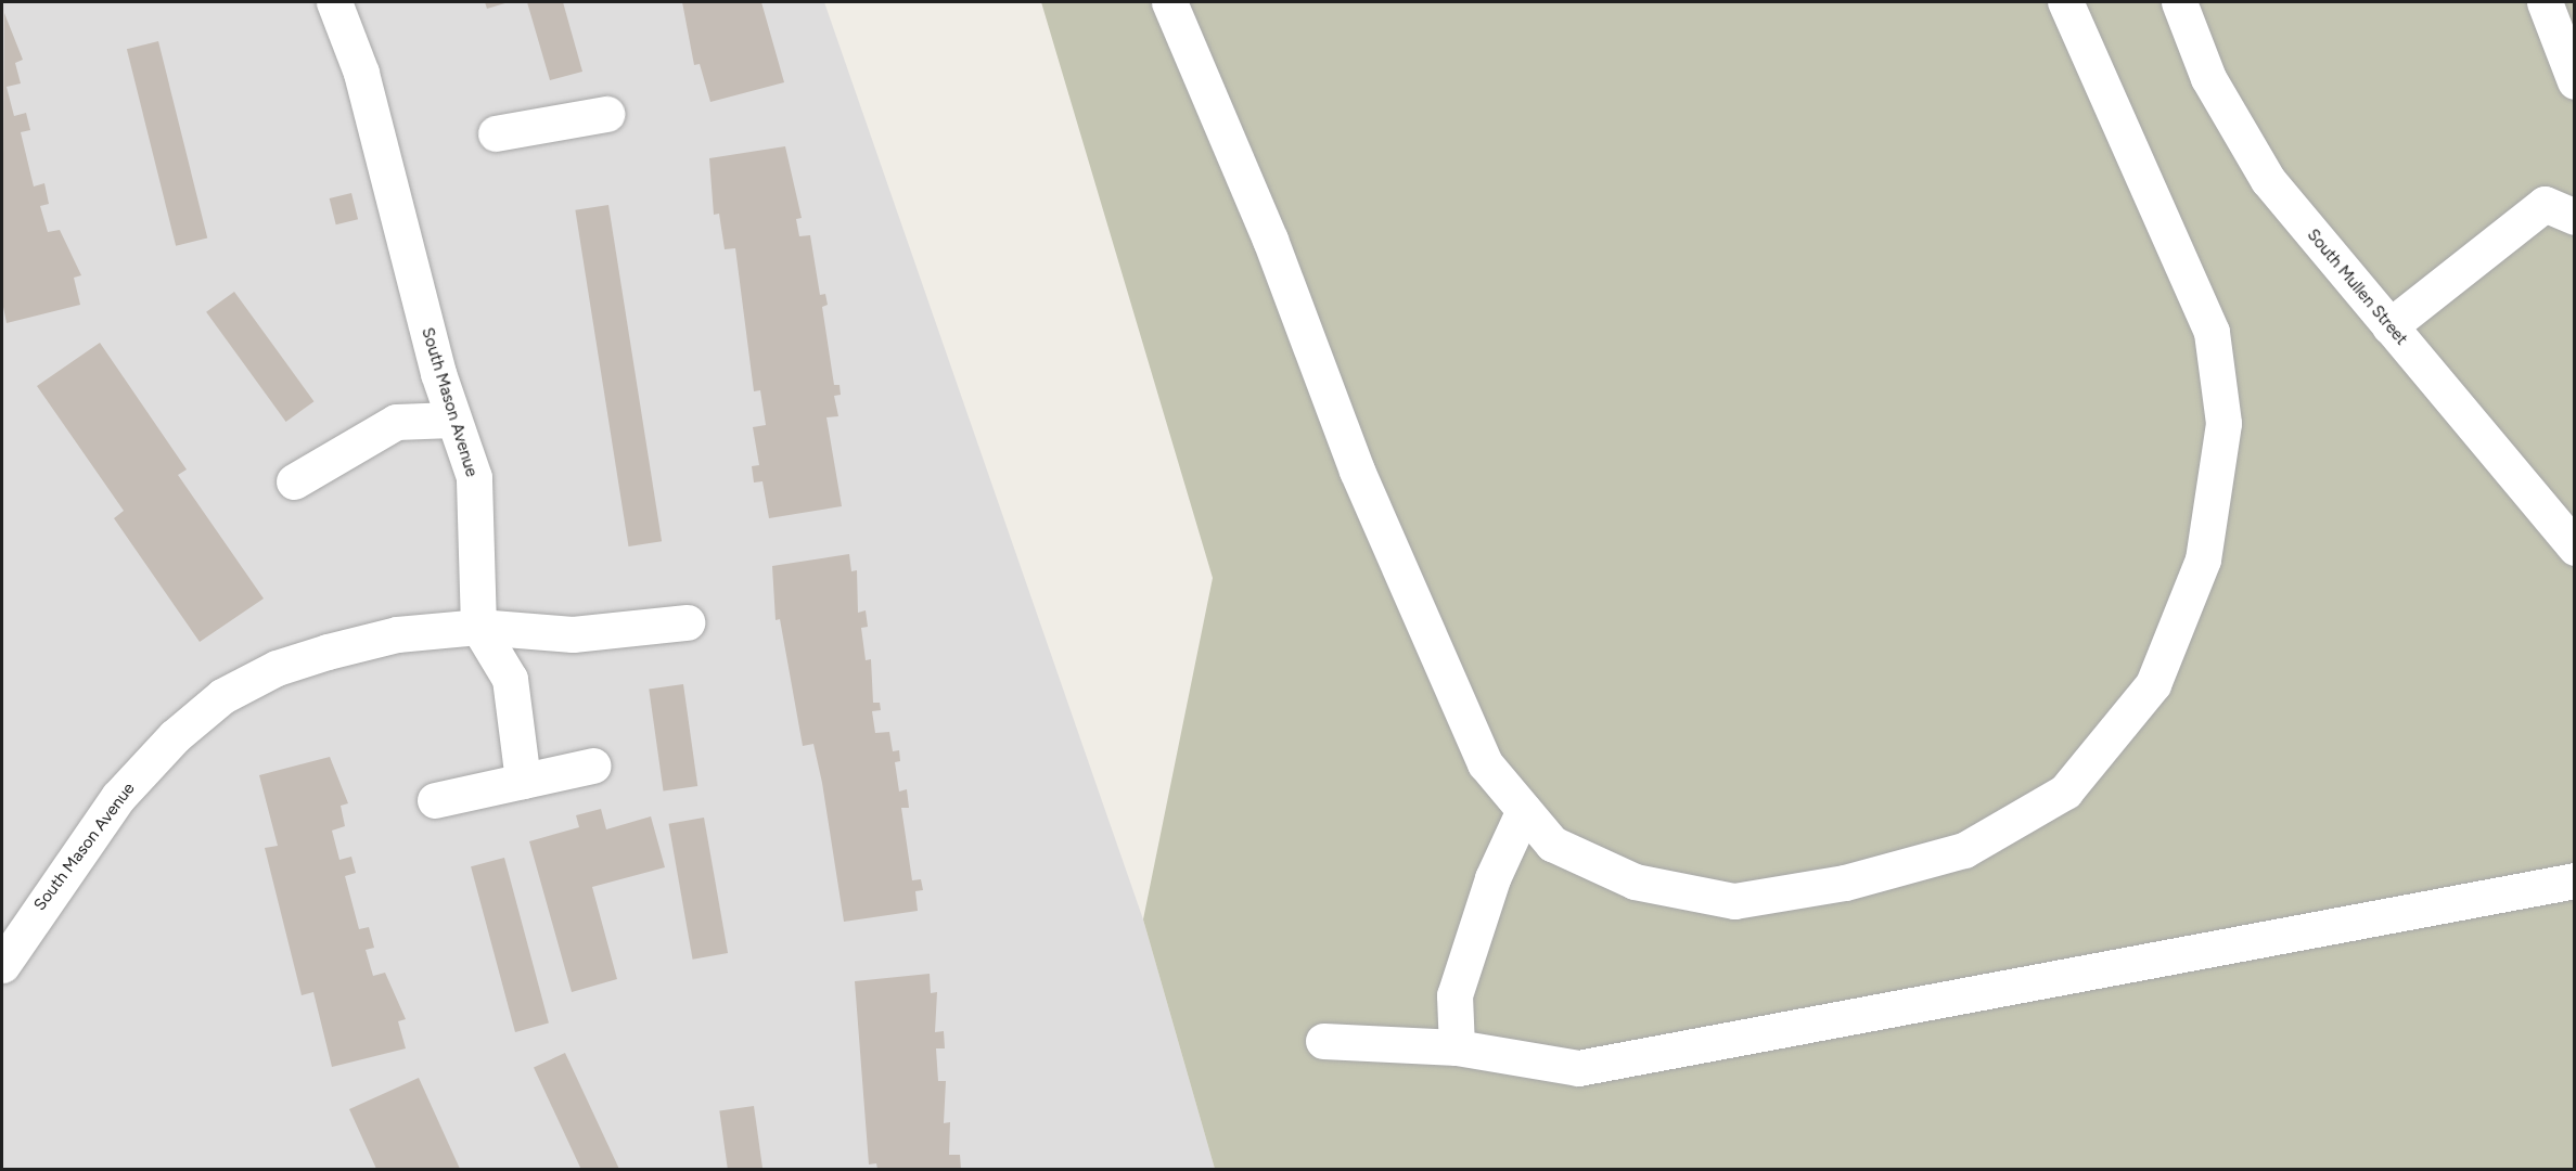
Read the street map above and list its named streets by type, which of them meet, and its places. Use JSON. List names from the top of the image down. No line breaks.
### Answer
{"streets":{"street":["South Mullen Street","South Mason Avenue"]}}
